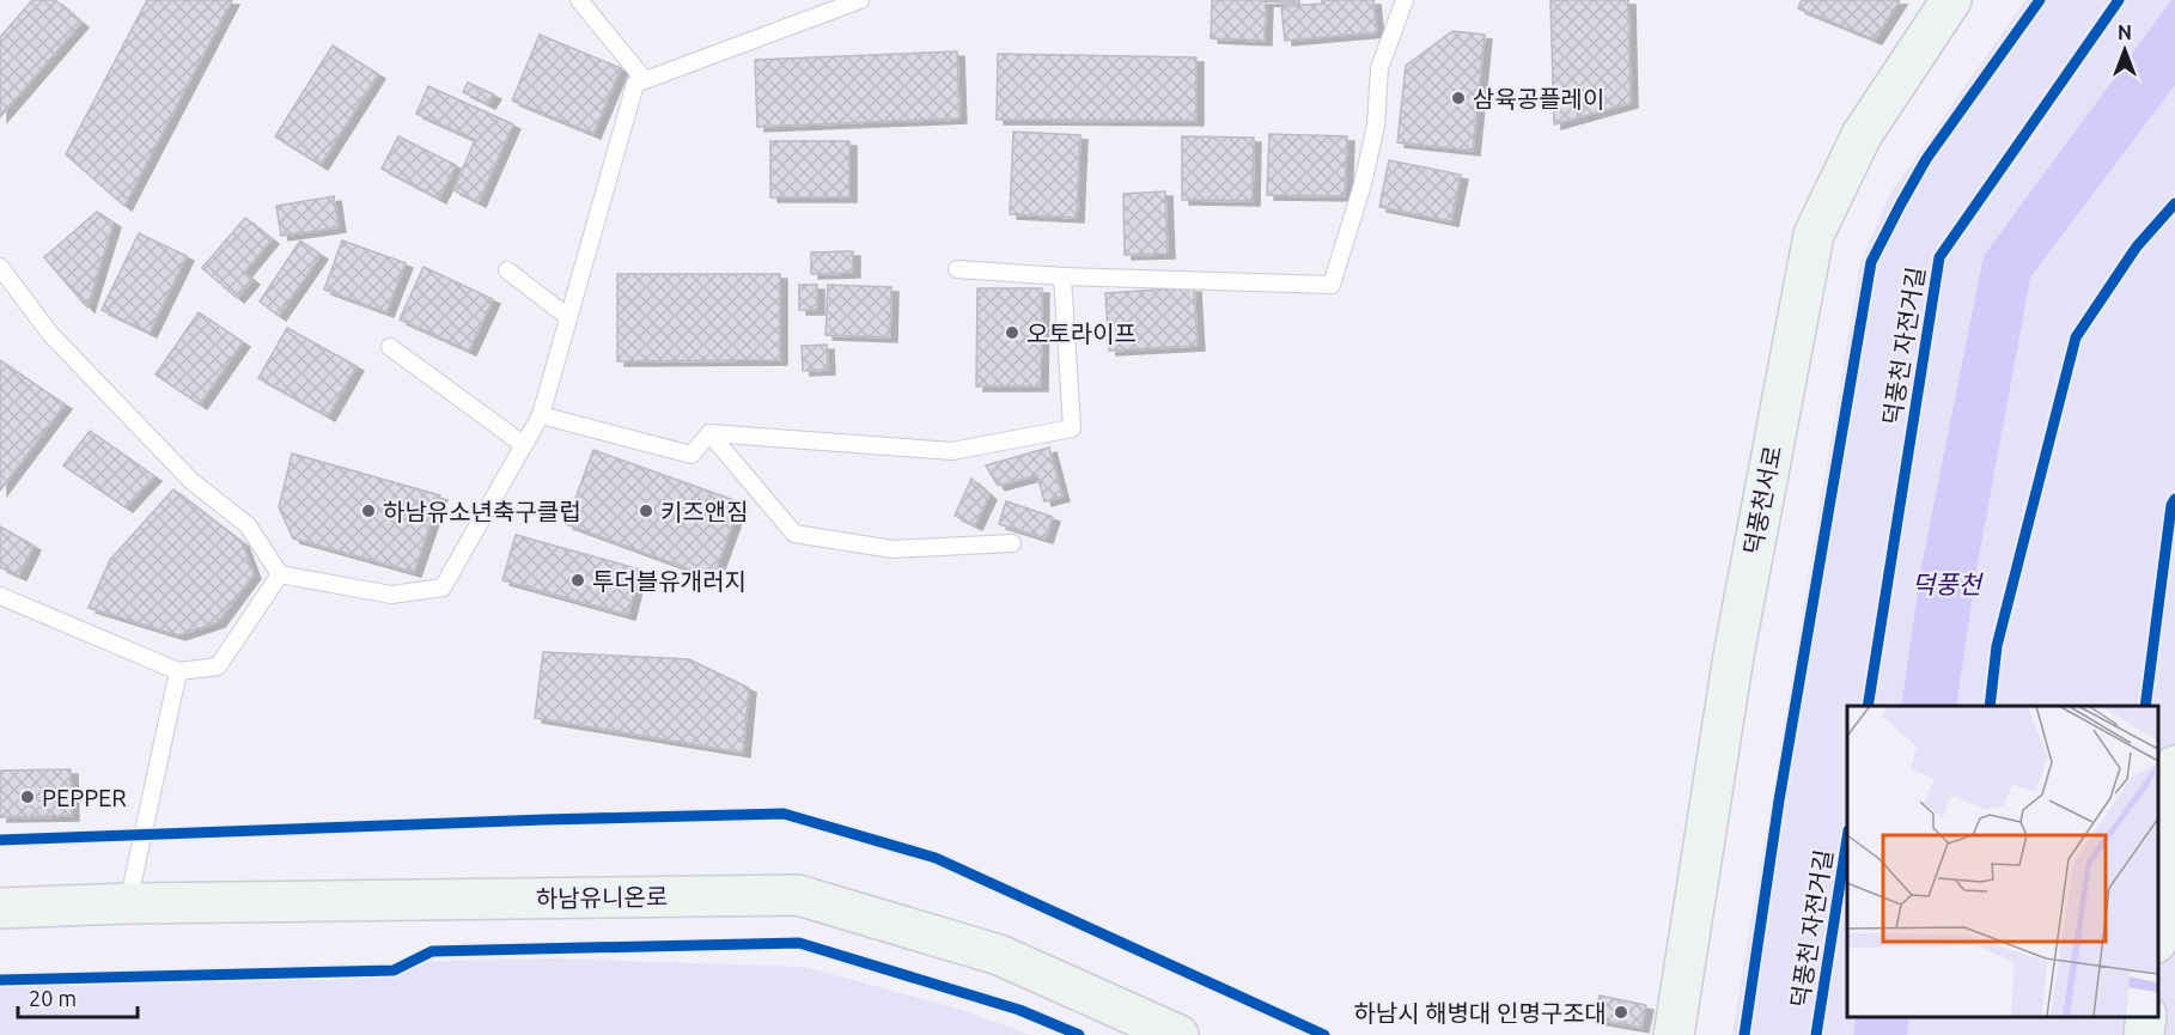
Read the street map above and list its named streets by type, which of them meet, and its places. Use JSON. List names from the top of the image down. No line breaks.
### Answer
{"streets":{"street":["덕풍천서로","하남유니온로"],"cycle path":["덕풍천 자전거길"]},"water":["덕풍천"],"places":["삼육공플레이","오토라이프","하남유소년축구클럽","키즈앤짐","투더블유개러지","PEPPER","하남시 해병대 인명구조대"],"scale_bar":"20 m","north":"top"}
